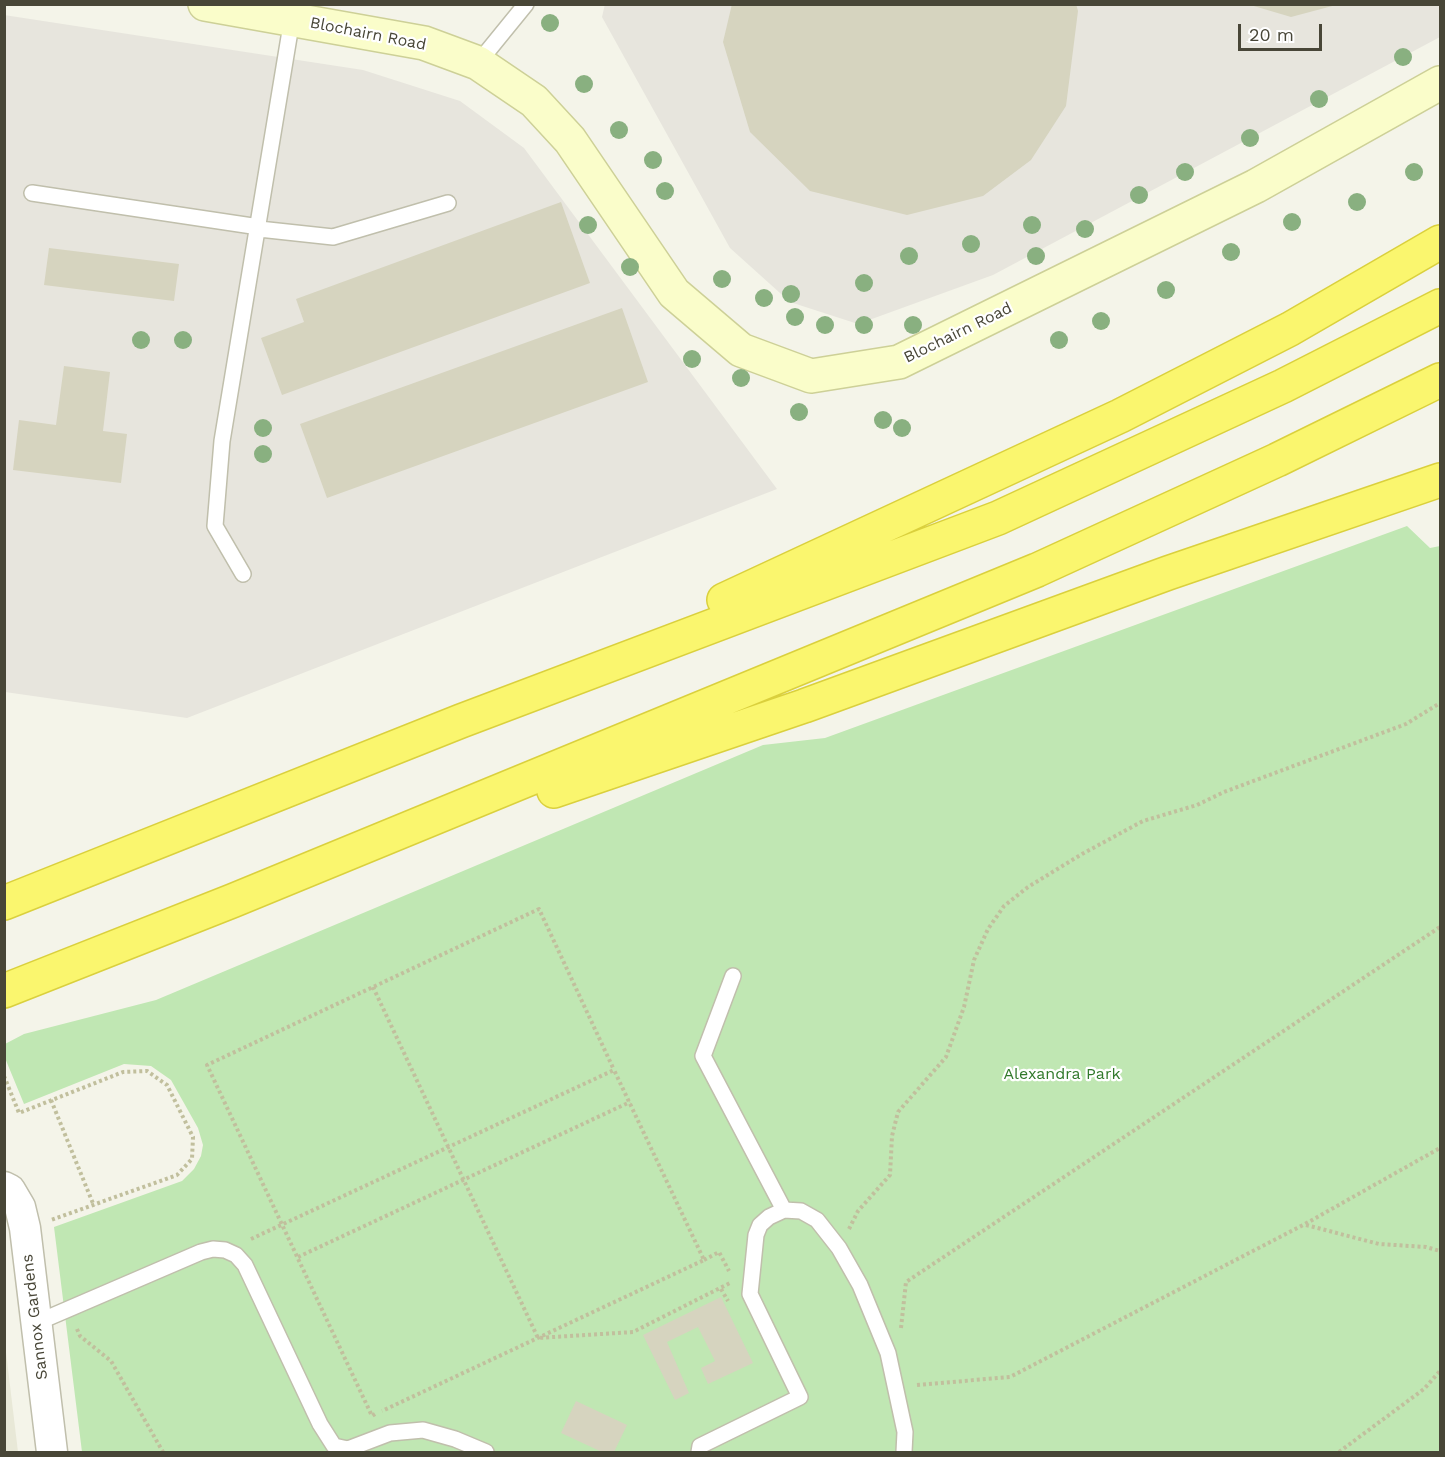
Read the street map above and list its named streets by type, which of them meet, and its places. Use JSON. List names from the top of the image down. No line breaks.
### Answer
{"streets":{"street":["Blochairn Road","Sannox Gardens"]},"parks":["Alexandra Park"],"scale_bar":"20 m"}
